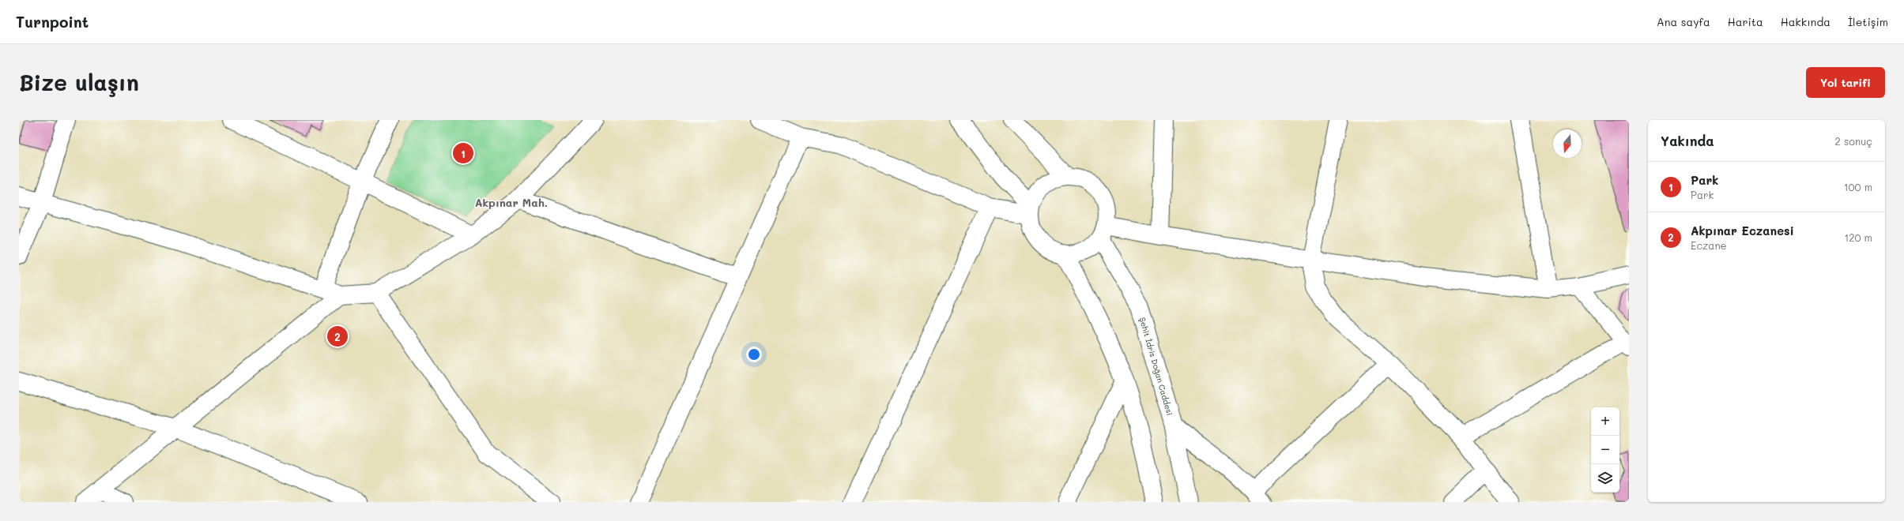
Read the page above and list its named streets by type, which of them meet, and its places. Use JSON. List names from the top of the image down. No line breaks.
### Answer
{"streets":{"street":["Şehit İdris Doğan Caddesi"]},"districts":["Akpınar Mah."],"north":"bottom","page":{"header":"Turnpoint","nav":["Ana sayfa","Harita","Hakkında","İletişim"],"buttons":"Yol tarifi","title":"Bize ulaşın","heading":["Yakında","2 sonuç"],"pins":["1","2"],"list":[{"mark":"1","name":"Park","note":"Park","value":"100 m"},{"mark":"2","name":"Akpınar Eczanesi","note":"Eczane","value":"120 m"}],"map_buttons":["+","−"]}}
